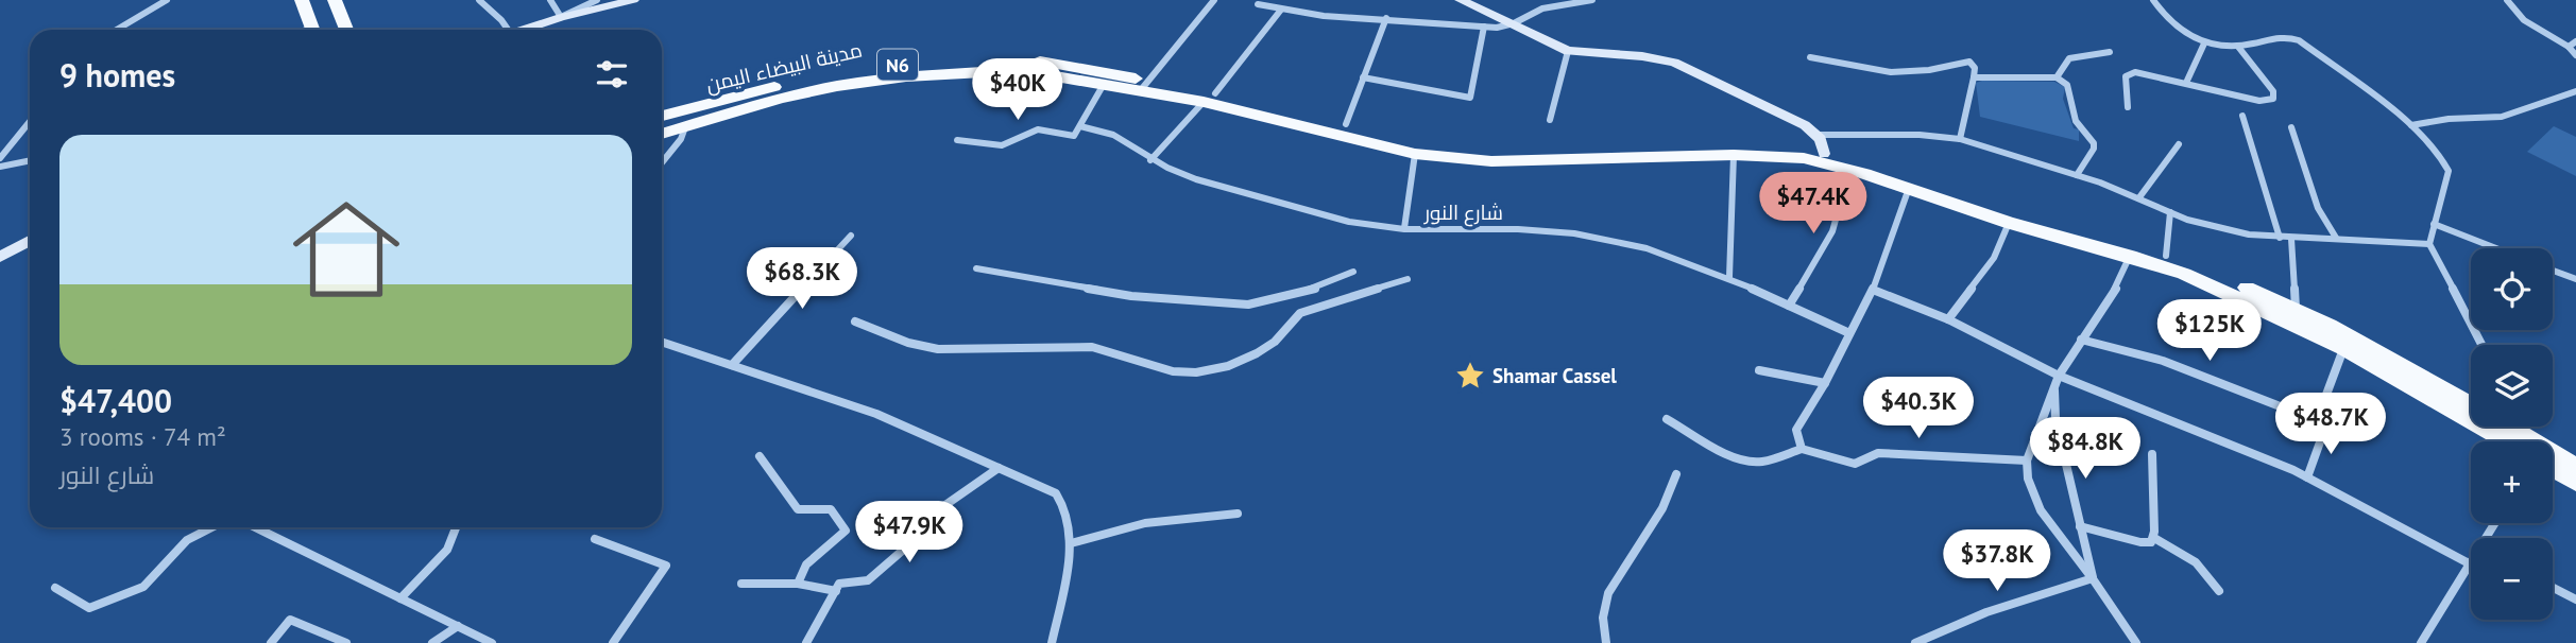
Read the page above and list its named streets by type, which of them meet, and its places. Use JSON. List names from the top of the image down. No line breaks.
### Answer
{"streets":{"main road":["N6","مدينة البيضاء اليمن"],"street":["شارع النور"]},"places":{"place":["Shamar Cassel"]},"page":{"heading":"9 homes","price":["$40K","$47.4K","$68.3K","$125K","$40.3K","$48.7K","$84.8K","$47.9K","$37.8K"],"list":[{"name":"$47,400","note":"3 rooms · 74 m² · شارع النور"}],"map_buttons":["+","−"]}}
